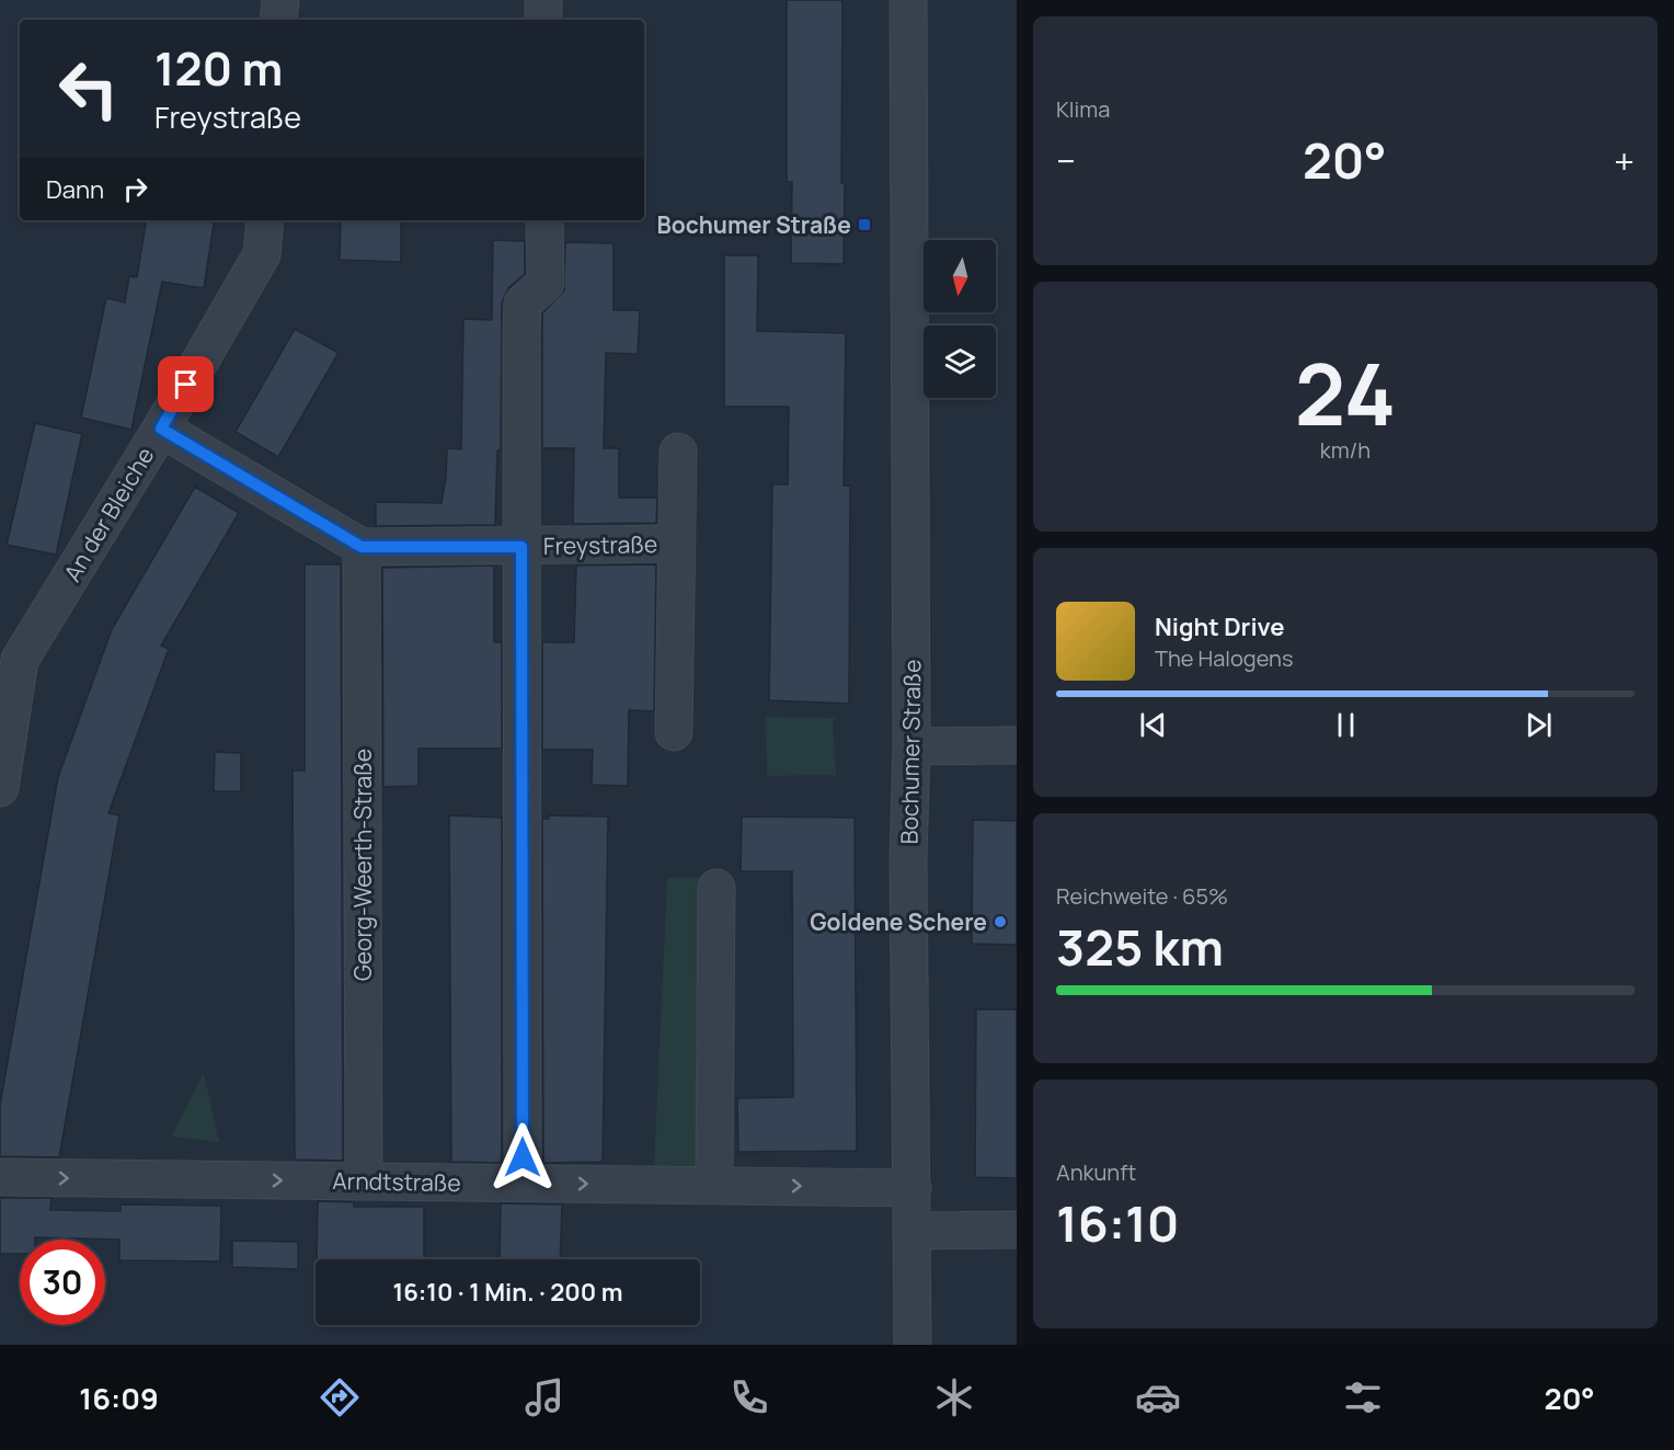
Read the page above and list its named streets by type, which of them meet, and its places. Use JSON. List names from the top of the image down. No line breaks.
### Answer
{"streets":{"street":["An der Bleiche","Freystraße","Bochumer Straße","Georg-Weerth-Straße","Arndtstraße"]},"crossings":[["Freystraße","Georg-Weerth-Straße"],["Bochumer Straße","Arndtstraße"],["Georg-Weerth-Straße","Arndtstraße"]],"one_way":["Arndtstraße"],"places":{"transit":["Bochumer Straße"],"other":["Goldene Schere"]},"north":"bottom","page":{"tile":["Klima",["24","km/h"],["Reichweite · 65%","325 km"],["Ankunft","16:10"]],"turn":["120 m","Freystraße"],"heat":["−","20°","+"],"then":"Dann","song":["Night Drive","The Halogens"],"limit":"30","trip":"16:10 · 1 Min. · 200 m","tabs":["16:09","20°"]}}
